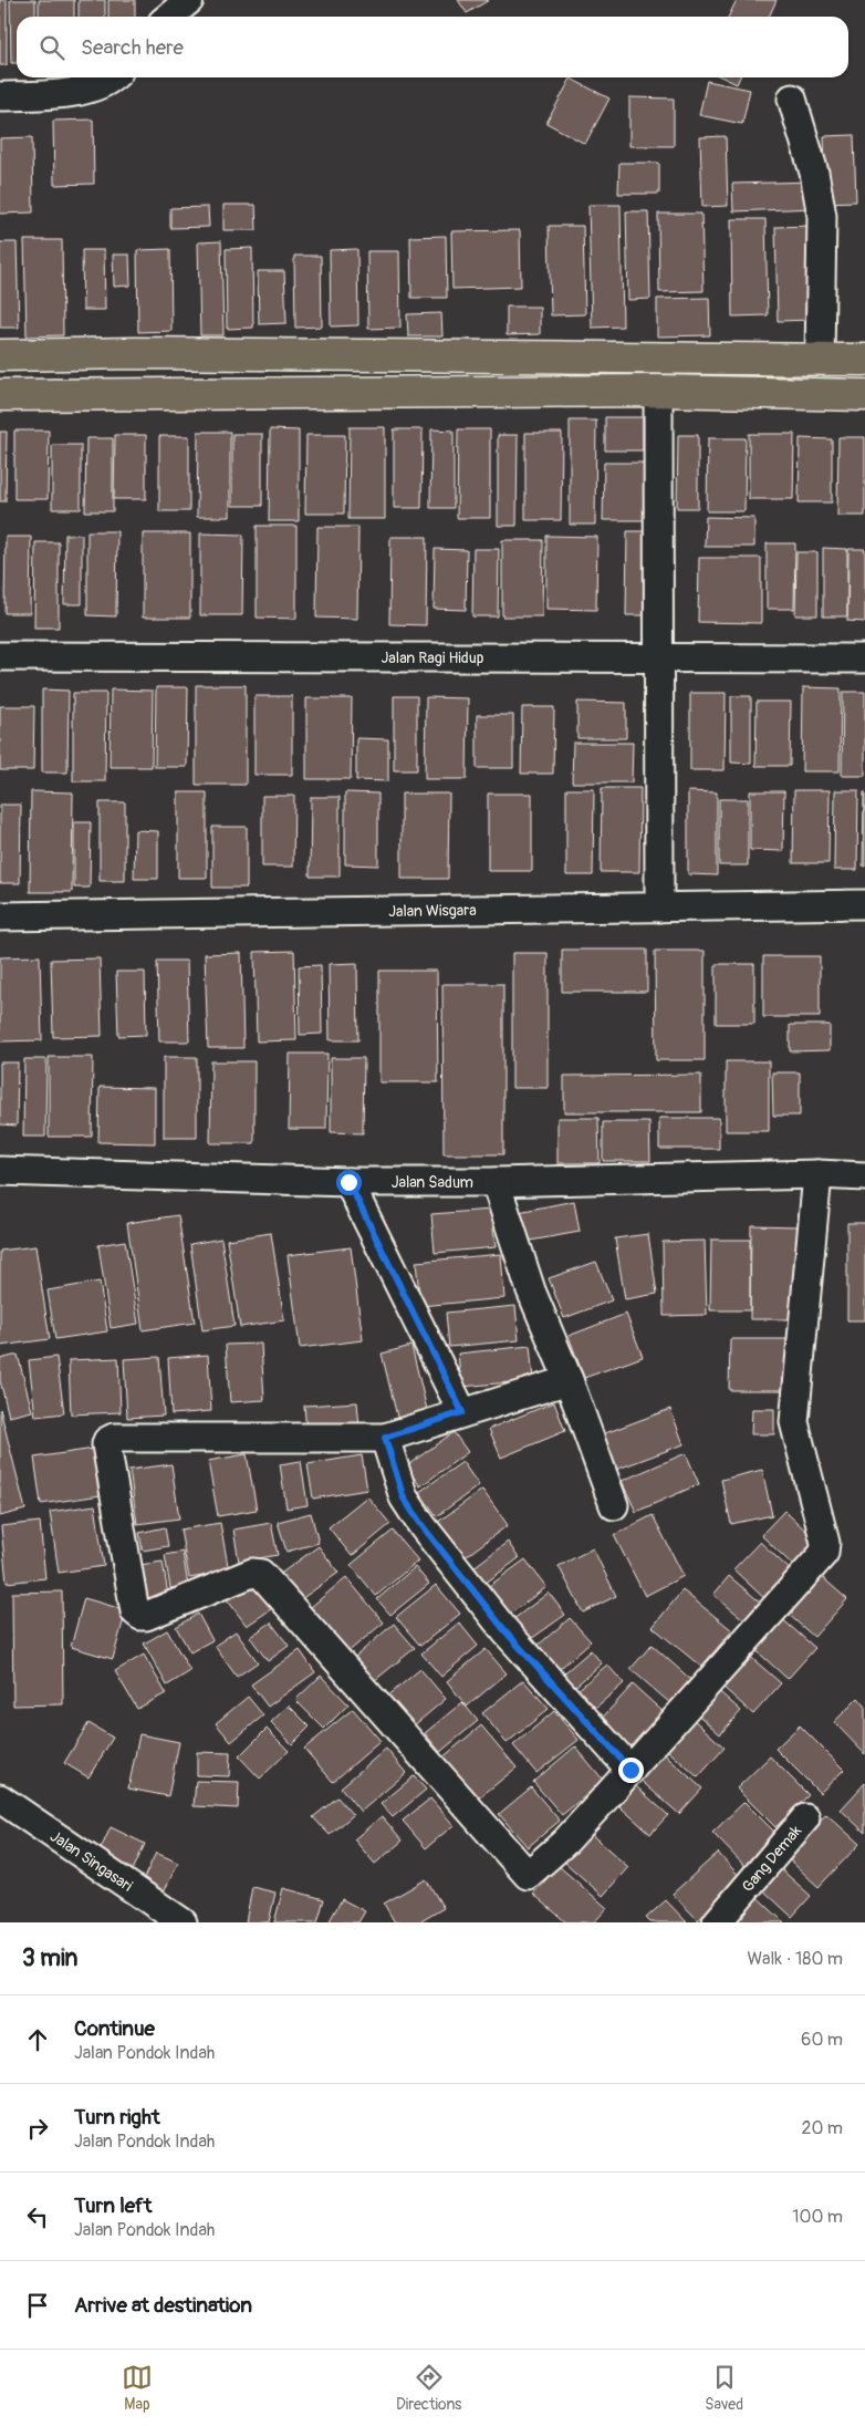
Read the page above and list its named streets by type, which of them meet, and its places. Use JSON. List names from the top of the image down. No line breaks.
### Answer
{"streets":{"street":["Jalan Ragi Hidup","Jalan Wisgara","Jalan Sadum","Gang Demak","Jalan Singasari"]},"page":{"search":"Search here","heading":["3 min","Walk · 180 m"],"list":[["Continue","Jalan Pondok Indah","60 m"],["Turn right","Jalan Pondok Indah","20 m"],["Turn left","Jalan Pondok Indah","100 m"],"Arrive at destination"],"nav":["Map","Directions","Saved"]}}
